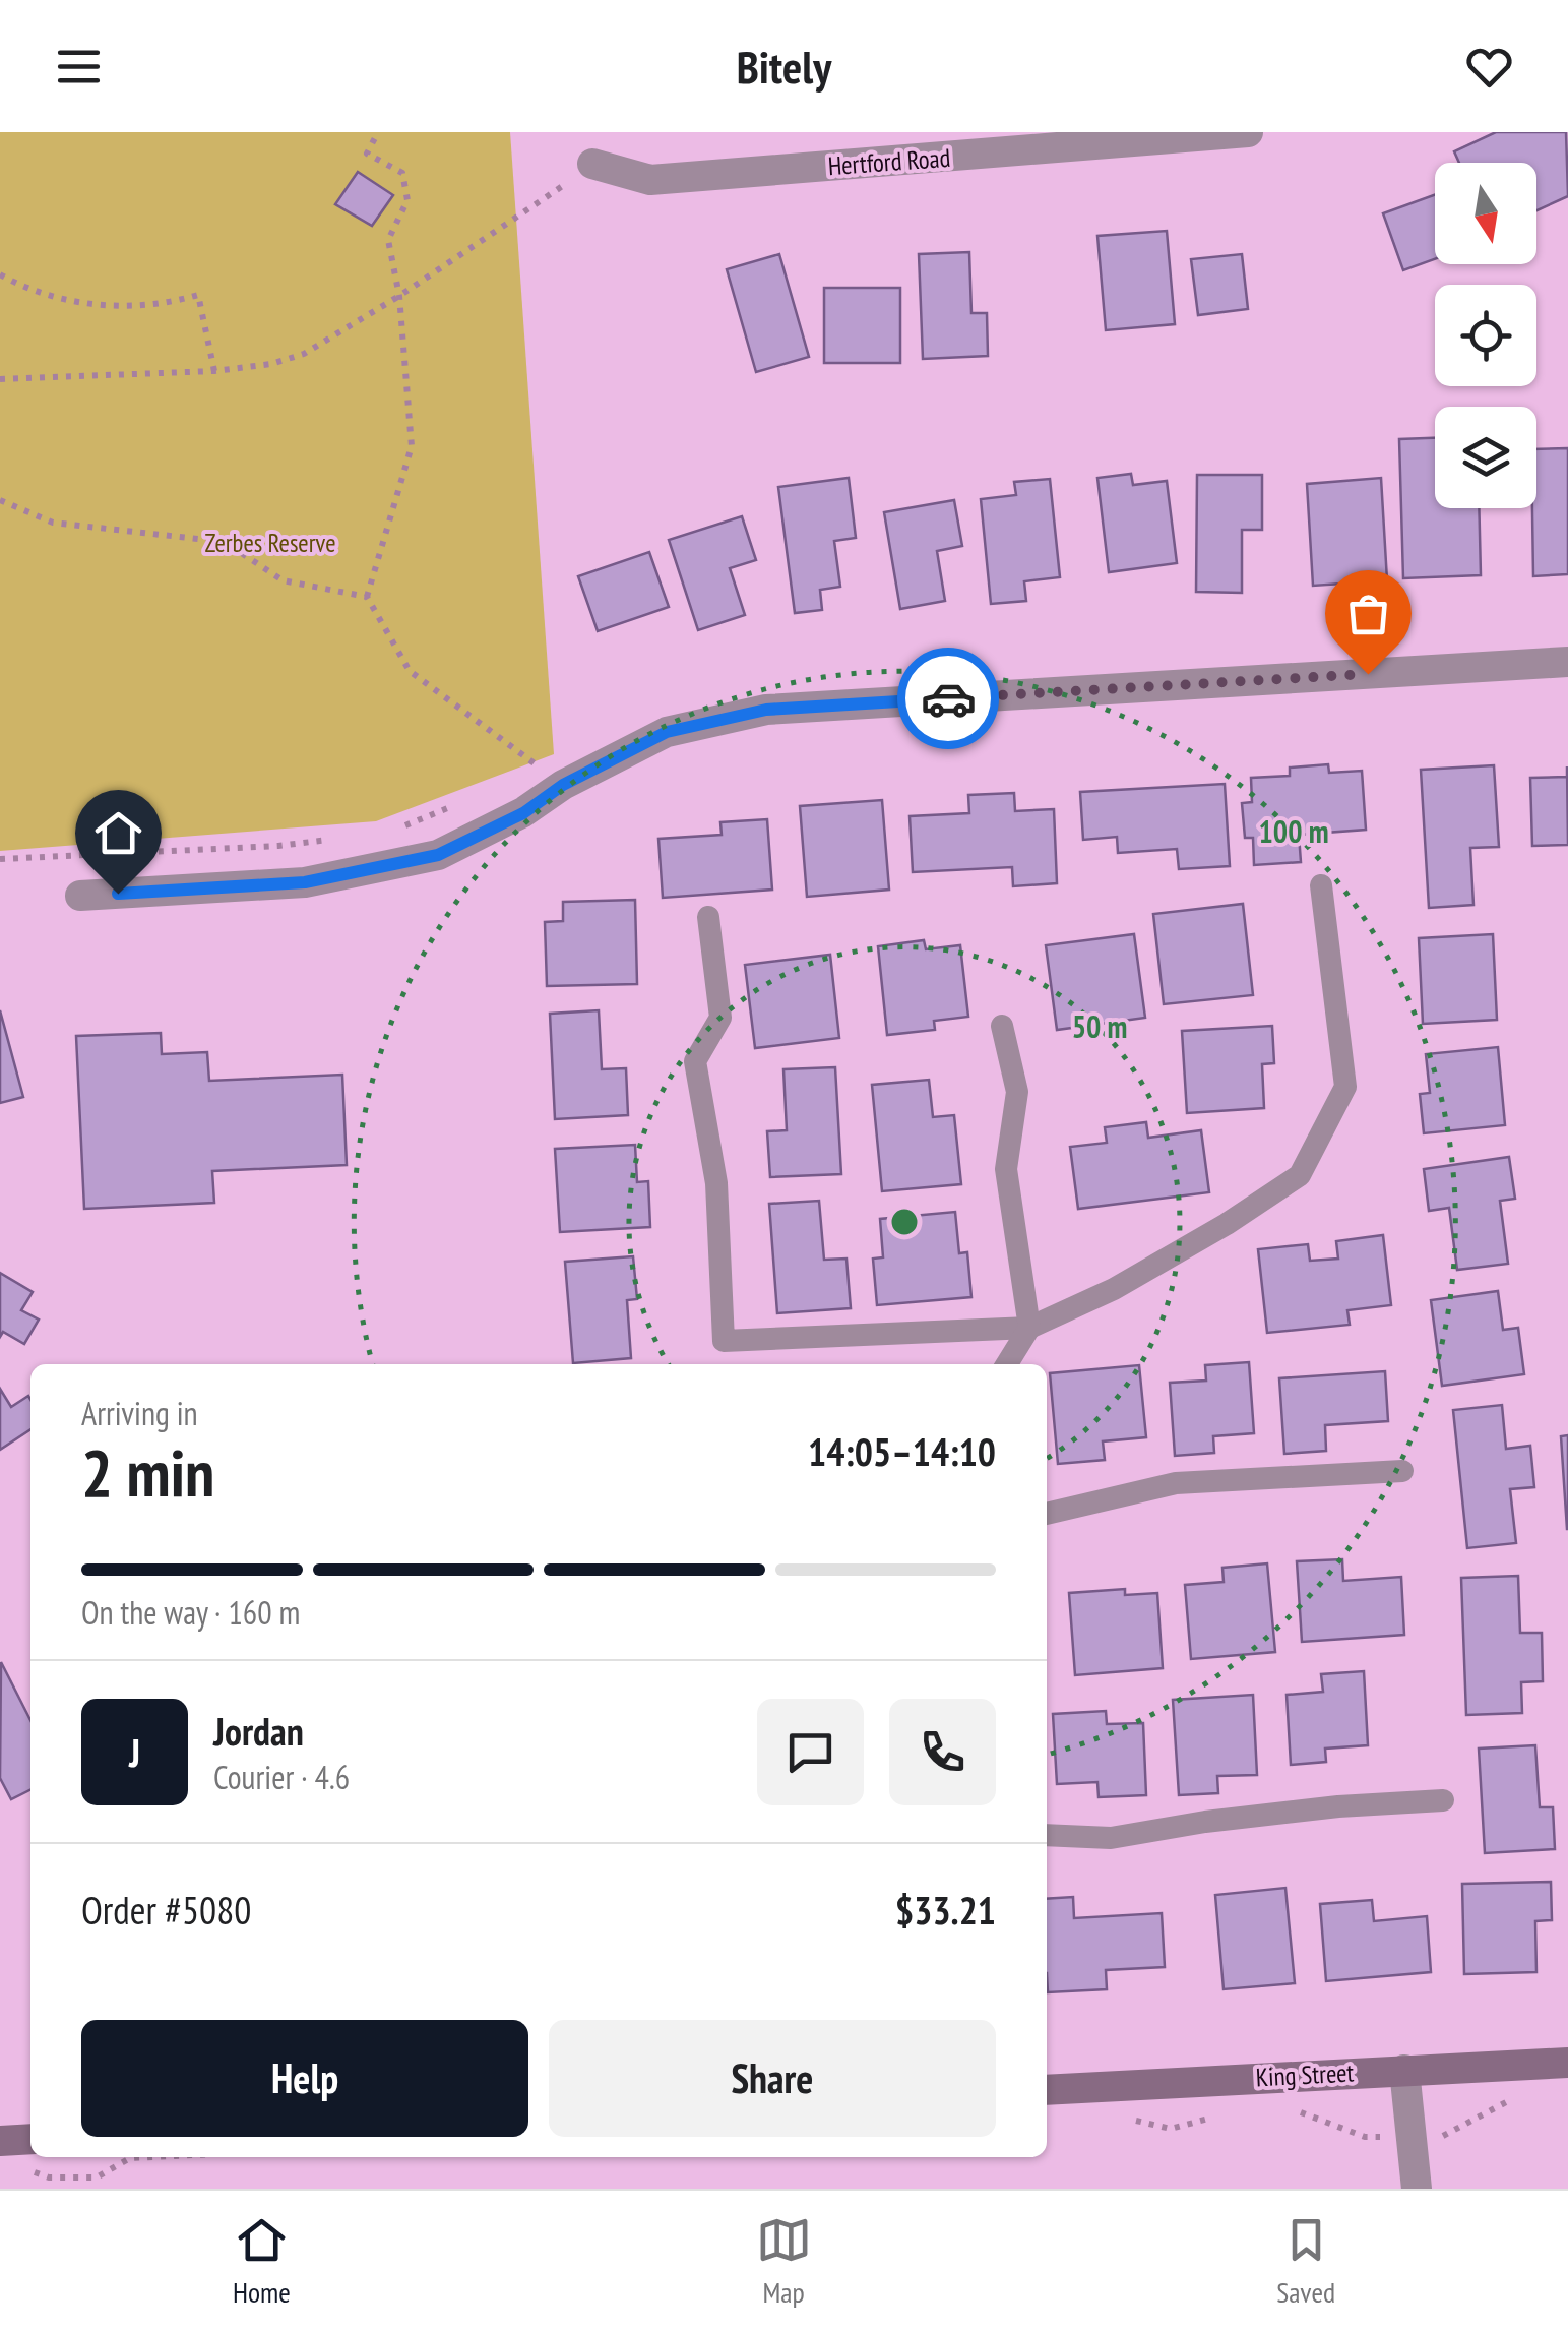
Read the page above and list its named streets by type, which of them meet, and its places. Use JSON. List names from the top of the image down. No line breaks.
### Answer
{"streets":{"main road":["King Street"],"street":["Hertford Road"]},"parks":["Zerbes Reserve"],"north":"bottom","page":{"header":"Bitely","heading":["2 min","Arriving in","14:05–14:10"],"panel":["Jordan","Courier · 4.6","Order #5080","$33.21"],"bar":"On the way · 160 m","round":"J","buttons":["Help","Share"],"tabs":["Home","Map","Saved"]},"rings":["100 m","50 m"]}
